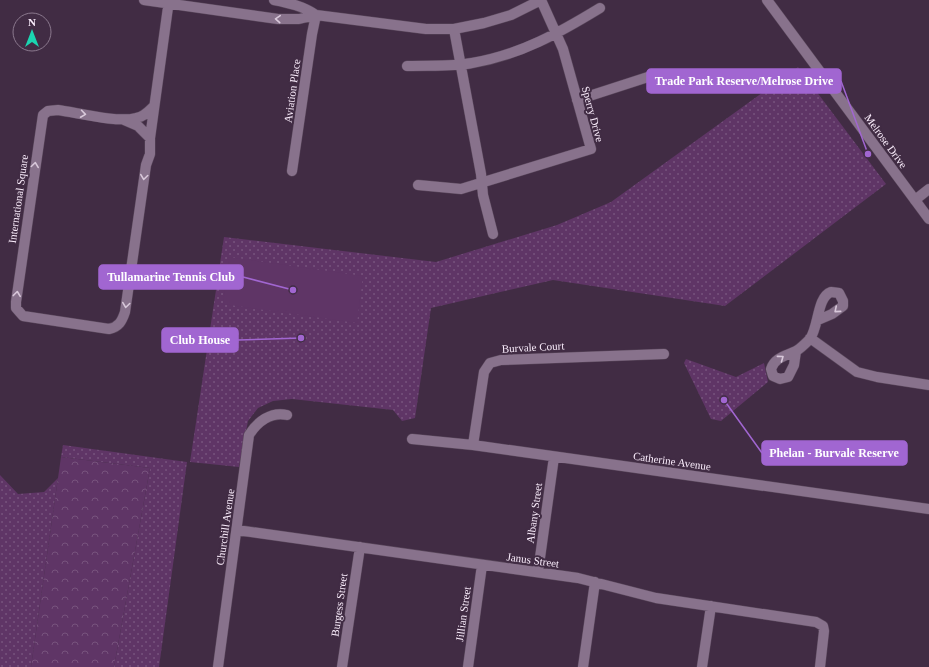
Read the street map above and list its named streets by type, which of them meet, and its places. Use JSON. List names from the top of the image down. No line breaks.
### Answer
{"streets":{"street":["Aviation Place","Sperry Drive","Melrose Drive","International Square","Burvale Court","Catherine Avenue","Albany Street","Churchill Avenue","Janus Street","Burgess Street","Jillian Street"]},"crossings":[["Burvale Court","Catherine Avenue"],["Catherine Avenue","Albany Street"],["Albany Street","Janus Street"],["Churchill Avenue","Janus Street"],["Janus Street","Burgess Street"],["Janus Street","Jillian Street"]],"places":["Trade Park Reserve/Melrose Drive","Tullamarine Tennis Club","Club House","Phelan - Burvale Reserve"],"north":"top"}
